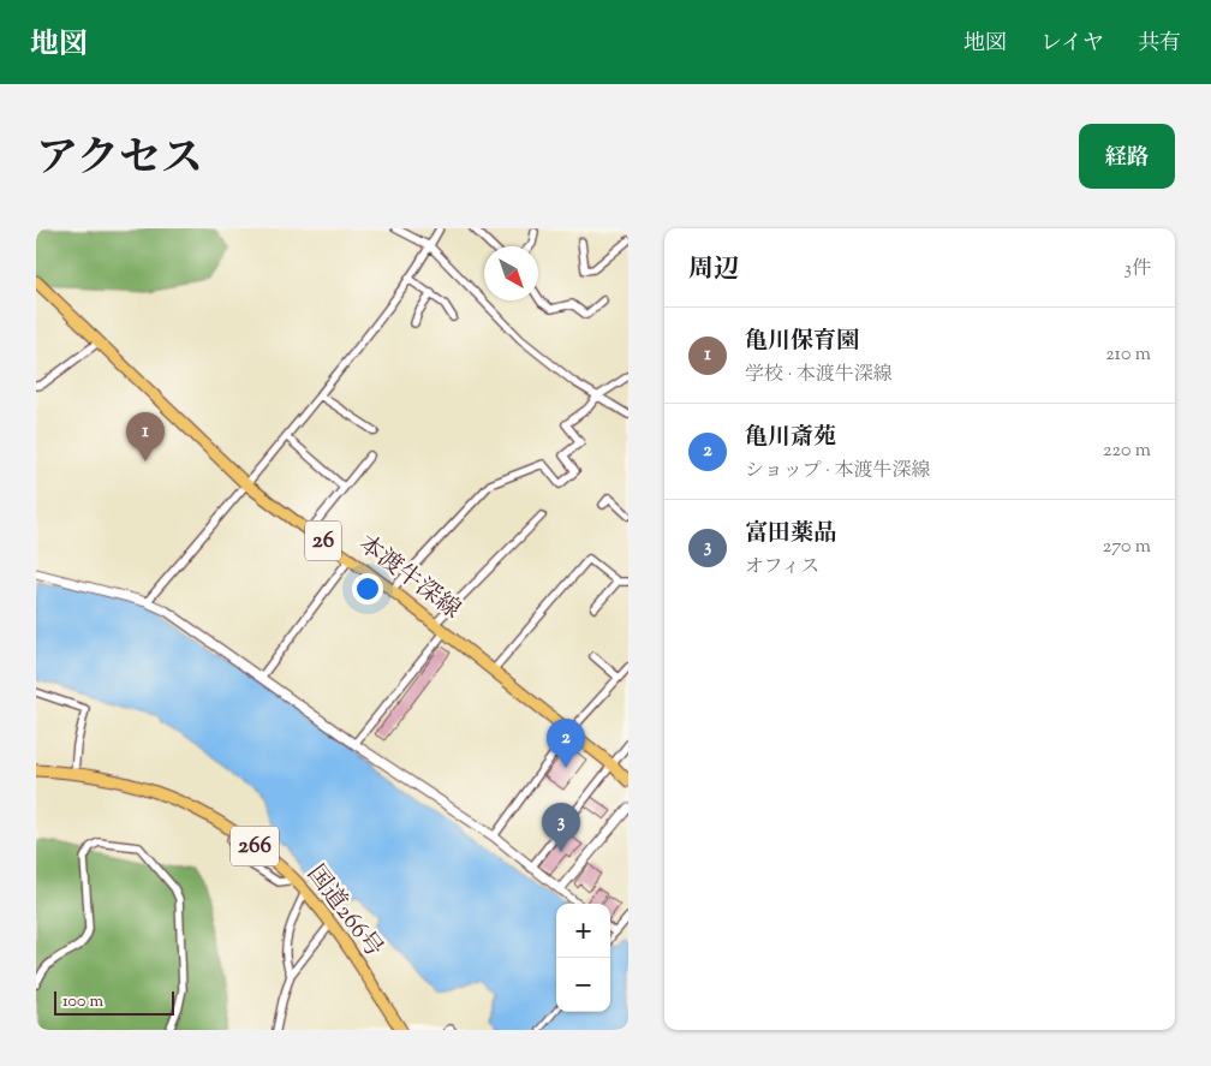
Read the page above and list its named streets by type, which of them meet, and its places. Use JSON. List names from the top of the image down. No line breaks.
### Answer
{"streets":{"main road":["26","本渡牛深線","266","国道266号"]},"scale_bar":"100 m","north":"bottom right","page":{"header":"地図","nav":["地図","レイヤ","共有"],"title":"アクセス","buttons":"経路","heading":["周辺","3件"],"list":[{"mark":"1","name":"亀川保育園","note":"学校 · 本渡牛深線","value":"210 m"},{"mark":"2","name":"亀川斎苑","note":"ショップ · 本渡牛深線","value":"220 m"},{"mark":"3","name":"富田薬品","note":"オフィス","value":"270 m"}],"pins":["1","2","3"],"map_buttons":["+","−"],"scale":"100 m"}}
